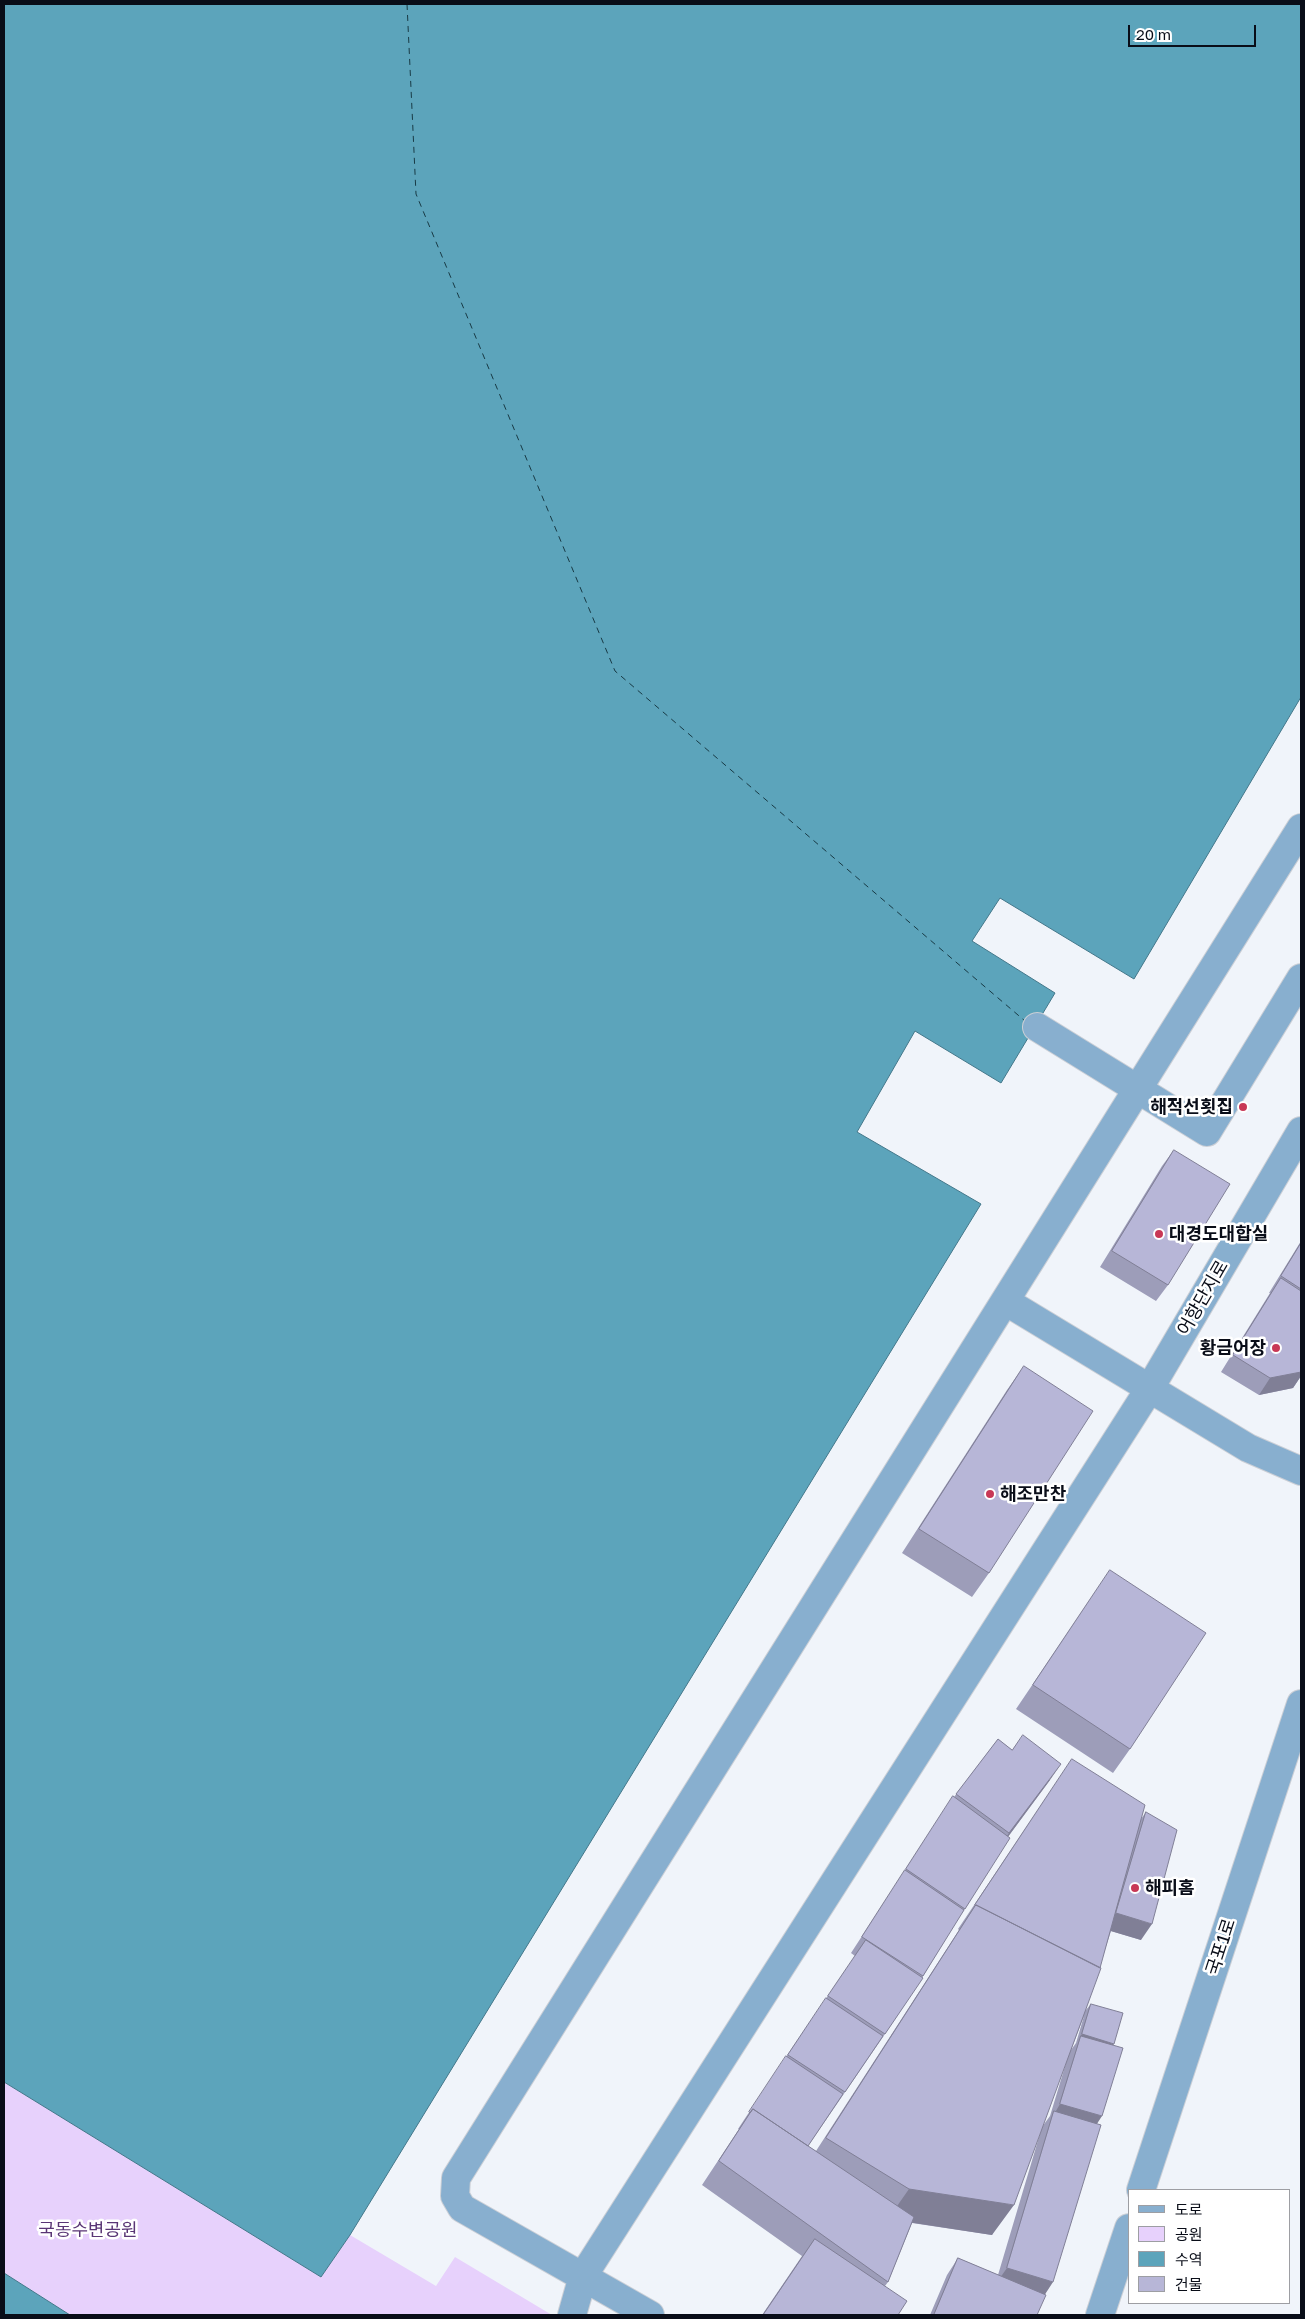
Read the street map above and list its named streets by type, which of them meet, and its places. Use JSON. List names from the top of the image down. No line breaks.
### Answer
{"streets":{"street":["어항단지로","국포1로"]},"parks":["국동수변공원"],"places":["해적선횟집","대경도대합실","황금어장","해조만찬","해피홈"],"legend":["도로","공원","수역","건물"],"scale_bar":"20 m"}
